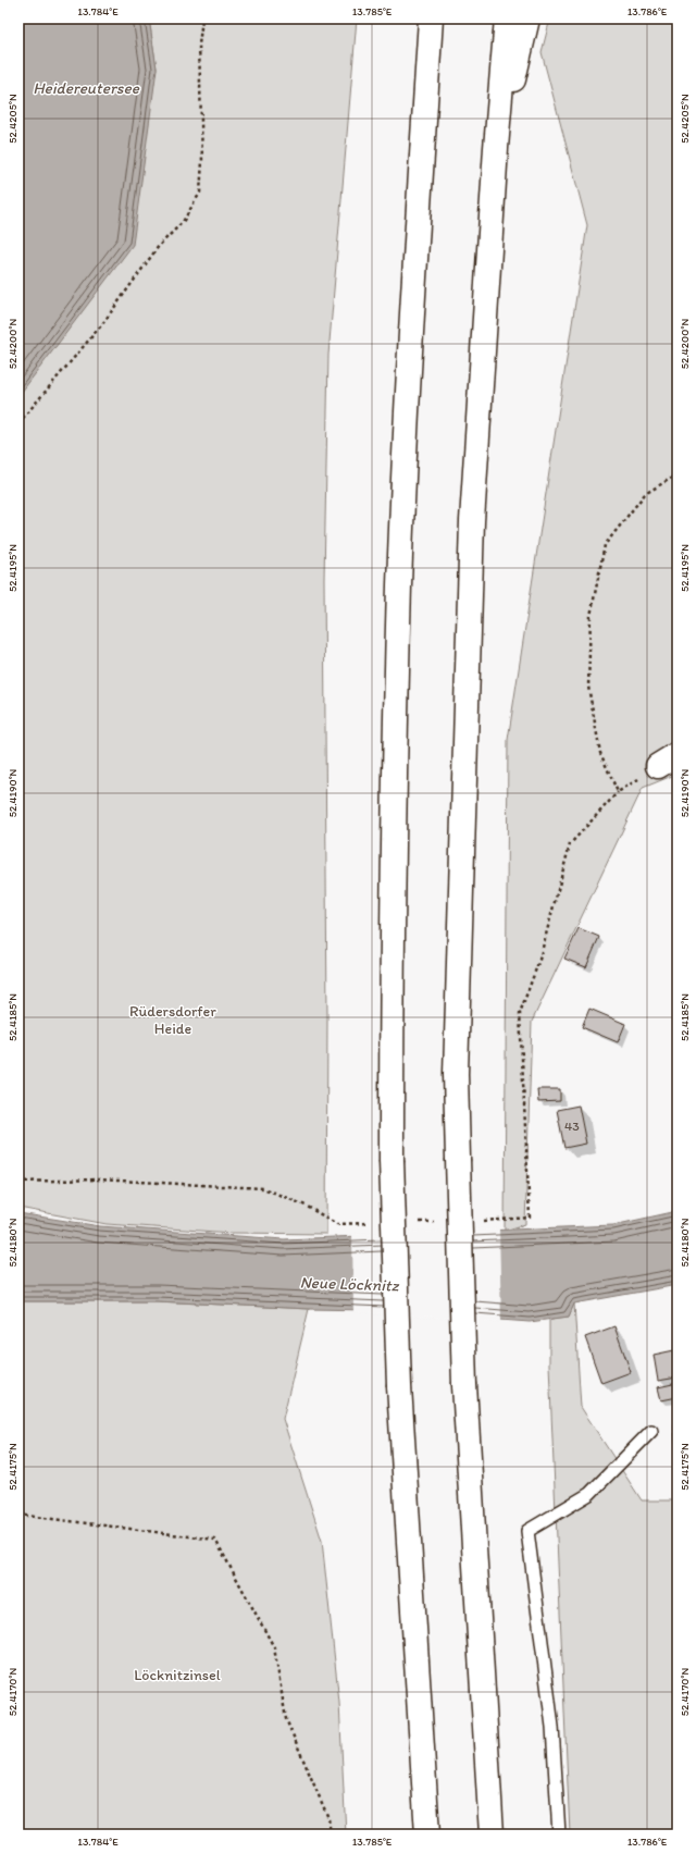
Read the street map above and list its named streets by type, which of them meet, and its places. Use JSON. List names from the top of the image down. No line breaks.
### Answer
{"water":["Heidereutersee","Neue Löcknitz"],"parks":["Rüdersdorfer Heide","Löcknitzinsel"],"house_numbers":["43"],"coordinates":["13.784°E","13.785°E","13.786°E","52.4205°N","52.4200°N","52.4195°N","52.4190°N","52.4185°N","52.4180°N","52.4175°N","52.4170°N"]}
